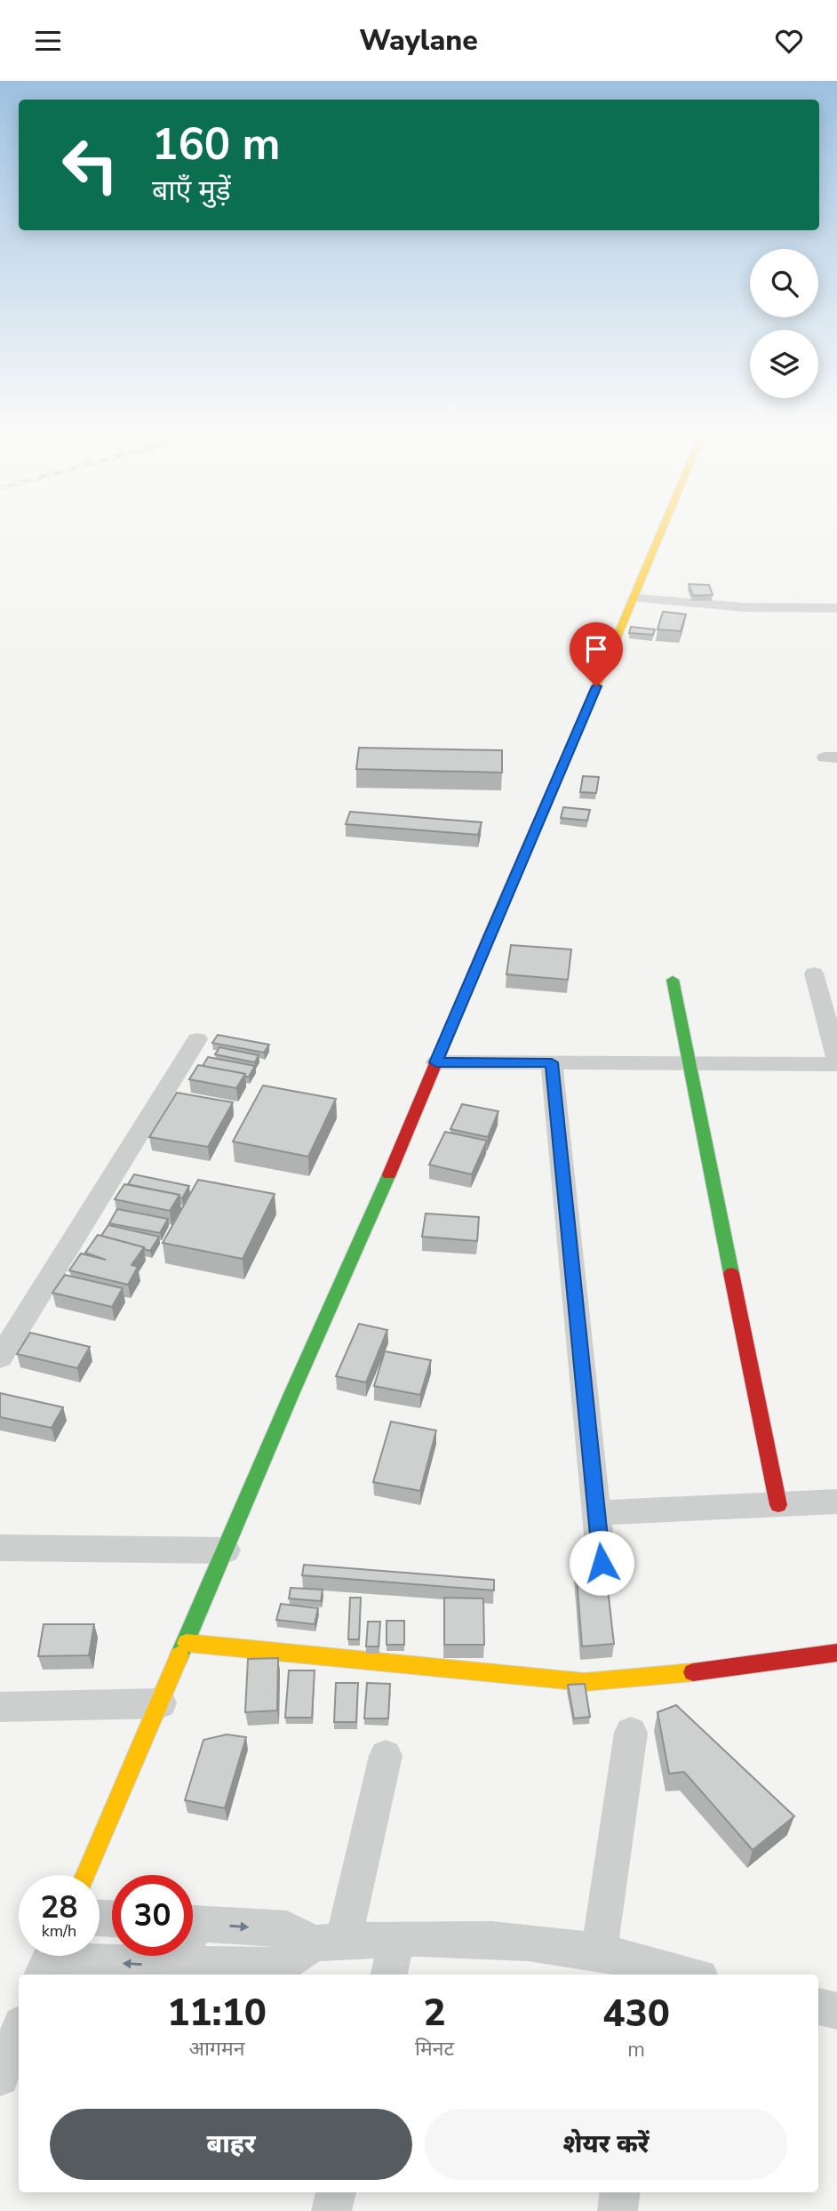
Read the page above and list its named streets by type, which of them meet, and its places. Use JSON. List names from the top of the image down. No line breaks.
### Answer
{"page":{"header":"Waylane","turn":["160 m","बाएँ मुड़ें"],"speed":"28 km/h","limit":"30","eta":["11:10","आगमन","2","मिनट","430","m"],"buttons":["बाहर","शेयर करें"]}}
